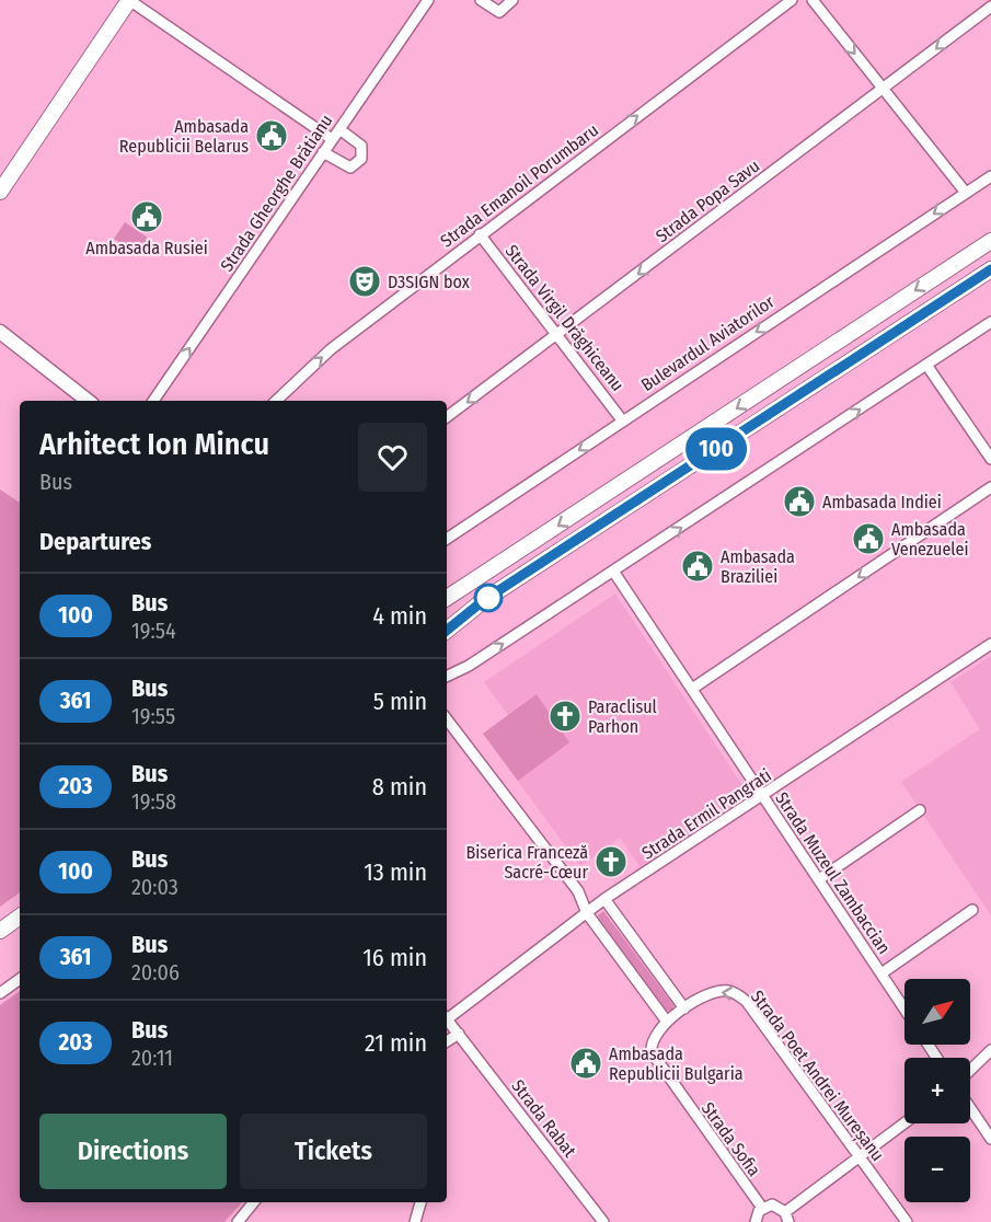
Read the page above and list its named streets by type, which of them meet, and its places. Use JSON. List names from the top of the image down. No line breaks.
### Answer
{"streets":{"street":["Strada Emanoil Porumbaru","Strada Gheorghe Brătianu","Strada Popa Savu","Strada Virgil Drăghiceanu","Bulevardul Aviatorilor","Strada Ermil Pangrati","Strada Muzeul Zambaccian","Strada Poet Andrei Mureșanu","Strada Rabat","Strada Sofia"]},"crossings":[["Strada Emanoil Porumbaru","Strada Virgil Drăghiceanu"],["Strada Popa Savu","Strada Virgil Drăghiceanu"],["Strada Virgil Drăghiceanu","Bulevardul Aviatorilor"],["Strada Ermil Pangrati","Strada Muzeul Zambaccian"],["Strada Poet Andrei Mureșanu","Strada Sofia"]],"one_way":["Strada Emanoil Porumbaru","Strada Gheorghe Brătianu","Strada Popa Savu","Bulevardul Aviatorilor","Strada Poet Andrei Mureșanu"],"places":{"public building":["Ambasada Republicii Belarus","Ambasada Rusiei","Ambasada Indiei","Ambasada Venezuelei","Ambasada Braziliei","Ambasada Republicii Bulgaria"],"theatre":["D3SIGN box"],"church":["Paraclisul Parhon","Biserica Franceză Sacré-Cœur"]},"lines":["bus line 100"],"north":"top right","page":{"on_map":"100","heading":[["Arhitect Ion Mincu","Bus"],"Departures"],"list":[{"mark":"100","name":"Bus","note":"19:54","value":"4 min"},{"mark":"361","name":"Bus","note":"19:55","value":"5 min"},{"mark":"203","name":"Bus","note":"19:58","value":"8 min"},{"mark":"100","name":"Bus","note":"20:03","value":"13 min"},{"mark":"361","name":"Bus","note":"20:06","value":"16 min"},{"mark":"203","name":"Bus","note":"20:11","value":"21 min"}],"map_buttons":["+","−"],"buttons":["Directions","Tickets"]}}
